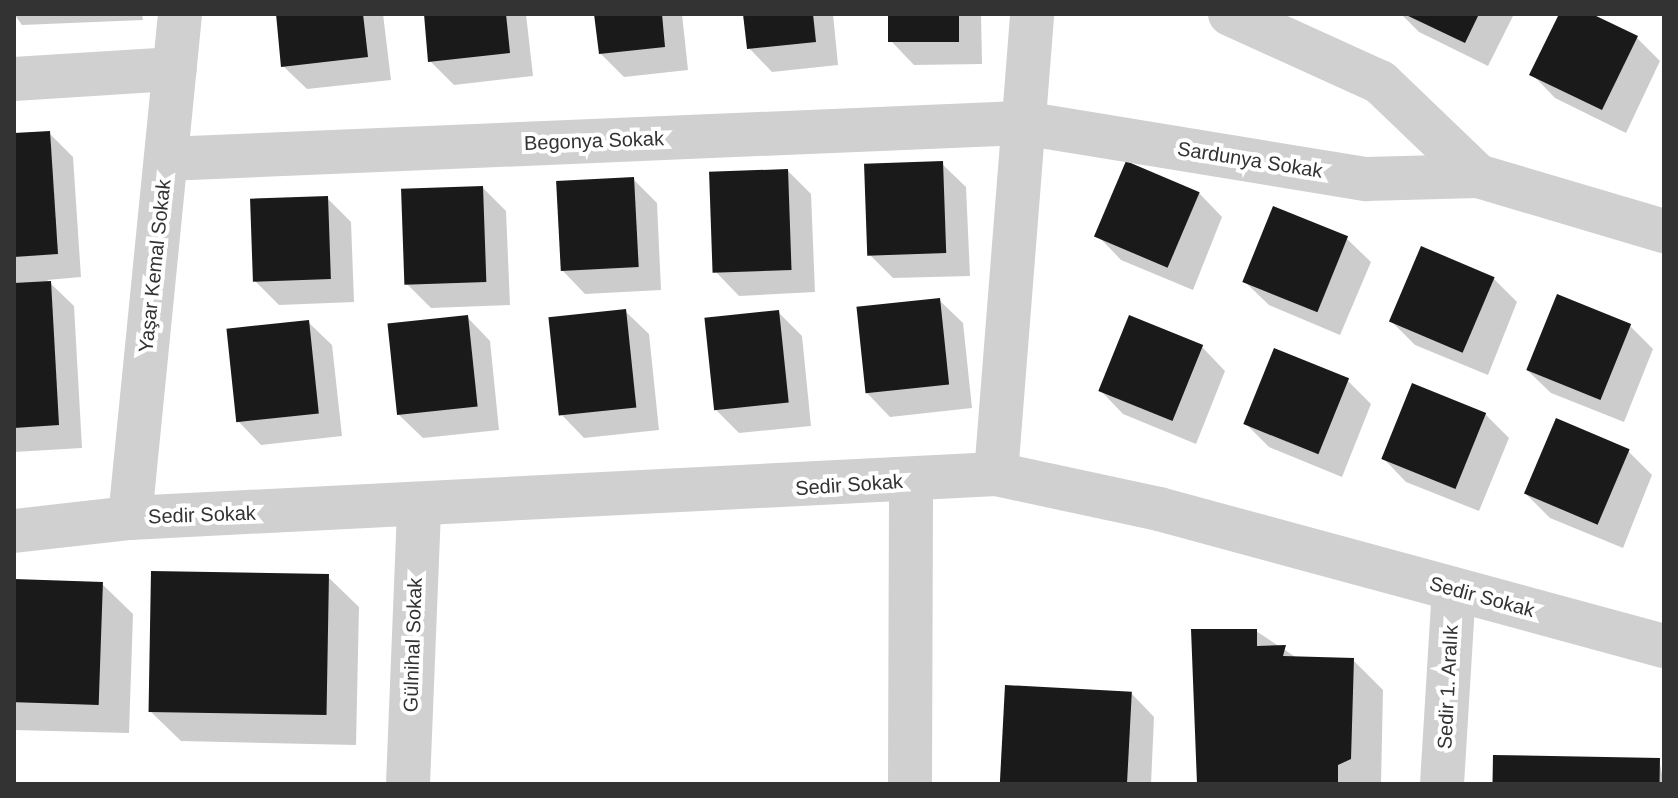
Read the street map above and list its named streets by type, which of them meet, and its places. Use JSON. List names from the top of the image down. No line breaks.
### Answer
{"streets":{"street":["Begonya Sokak","Sardunya Sokak","Yaşar Kemal Sokak","Sedir Sokak","Gülnihal Sokak","Sedir 1. Aralık"]},"crossings":[["Begonya Sokak","Sardunya Sokak"],["Begonya Sokak","Yaşar Kemal Sokak"],["Yaşar Kemal Sokak","Sedir Sokak"],["Sedir Sokak","Gülnihal Sokak"],["Sedir Sokak","Sedir 1. Aralık"]]}
